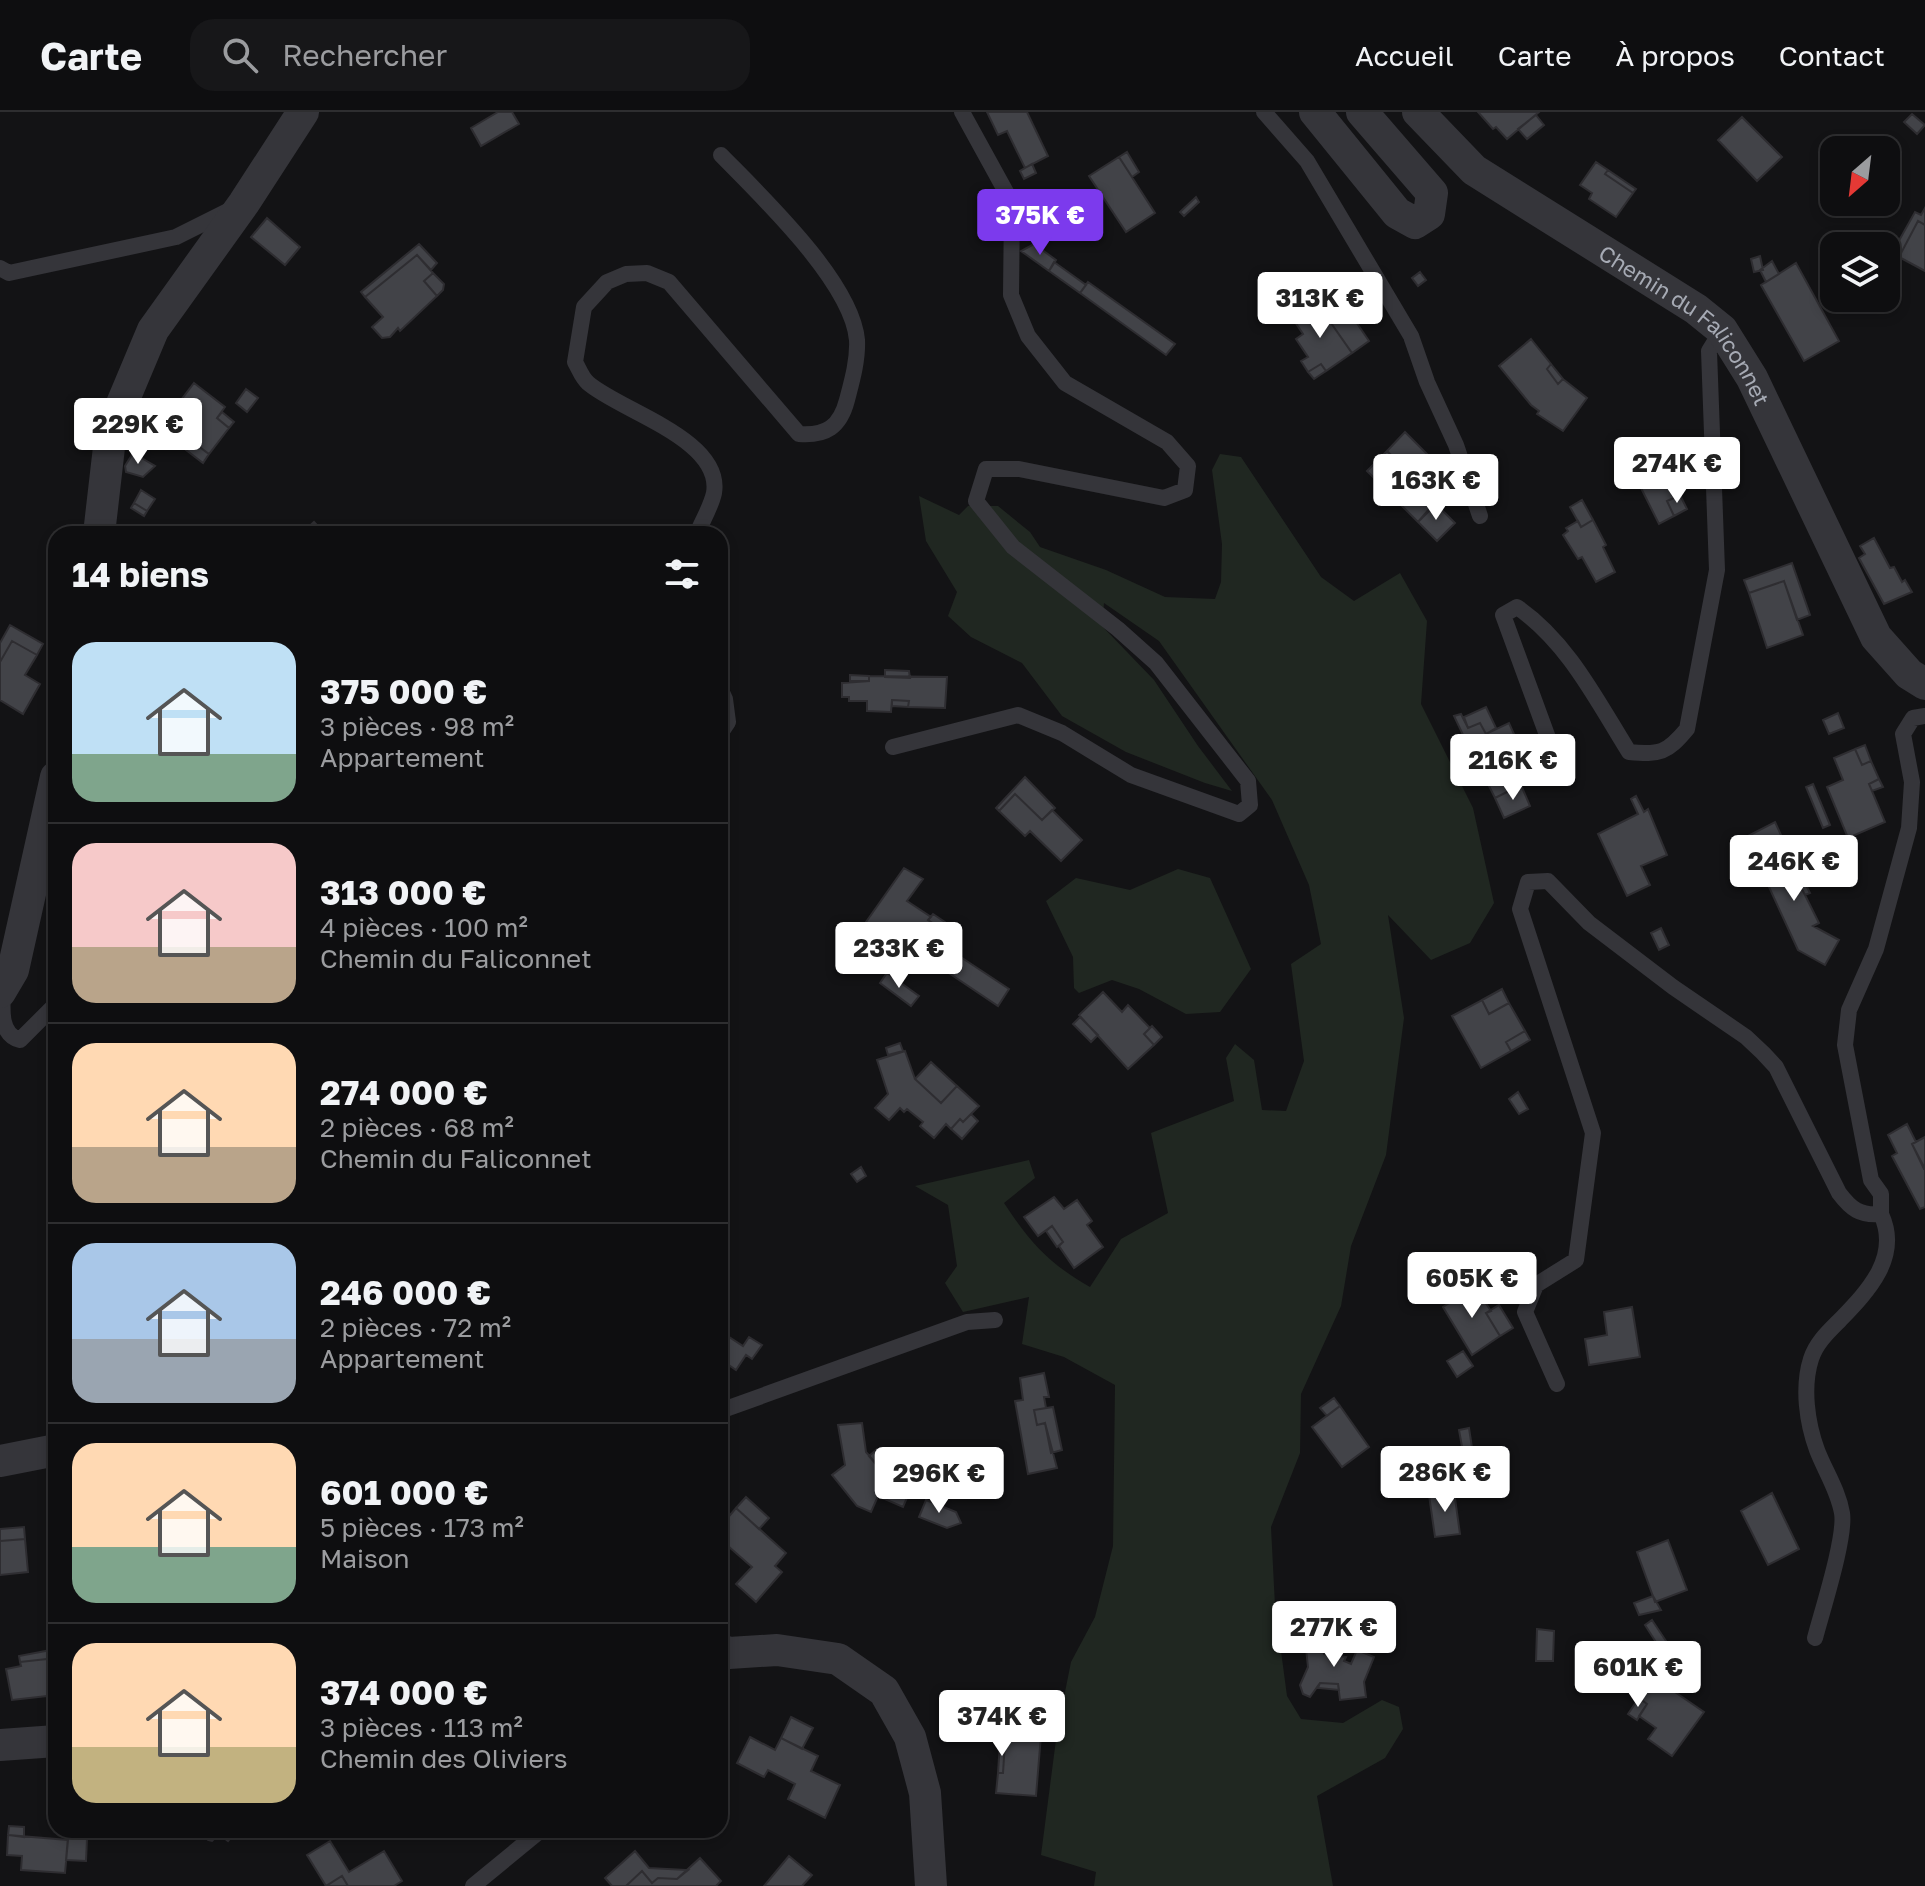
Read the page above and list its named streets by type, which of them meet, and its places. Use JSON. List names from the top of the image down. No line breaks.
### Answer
{"streets":{"street":["Chemin du Faliconnet"]},"north":"bottom left","page":{"header":"Carte","search":"Rechercher","nav":["Accueil","Carte","À propos","Contact"],"price":["375K €","313K €","229K €","274K €","163K €","216K €","246K €","233K €","605K €","286K €","296K €","277K €","601K €","374K €"],"heading":"14 biens","list":[{"name":"375 000 €","note":"3 pièces · 98 m² · Appartement"},{"name":"313 000 €","note":"4 pièces · 100 m² · Chemin du Faliconnet"},{"name":"274 000 €","note":"2 pièces · 68 m² · Chemin du Faliconnet"},{"name":"246 000 €","note":"2 pièces · 72 m² · Appartement"},{"name":"601 000 €","note":"5 pièces · 173 m² · Maison"},{"name":"374 000 €","note":"3 pièces · 113 m² · Chemin des Oliviers"}]}}
